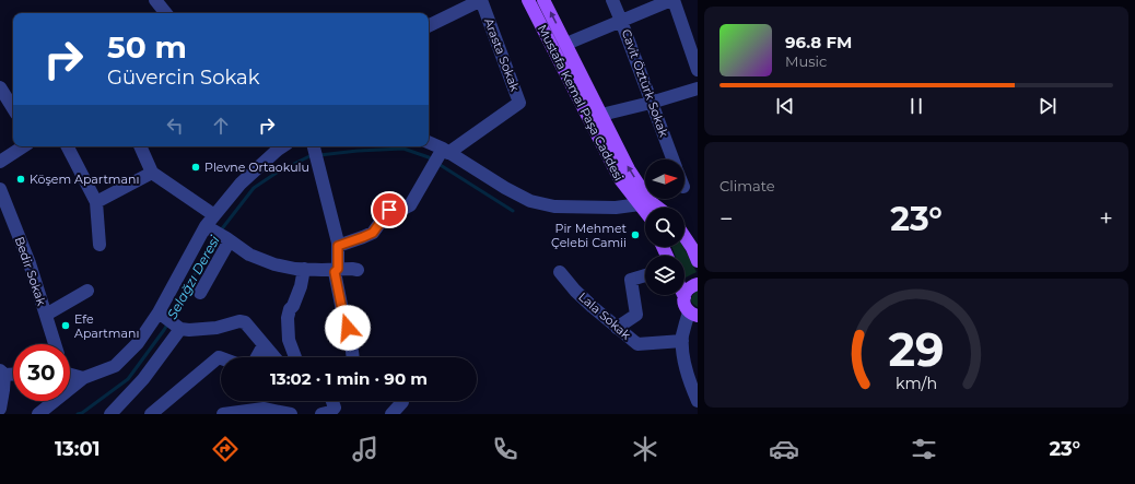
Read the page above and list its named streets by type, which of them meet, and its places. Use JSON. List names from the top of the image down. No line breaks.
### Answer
{"streets":{"main road":["Mustafa Kemal Paşa Caddesi"],"street":["Arasta Sokak","Cavit Öztürk Sokak","Bedir Sokak","Lala Sokak"]},"water":["Selağzı Deresi"],"places":["Plevne Ortaokulu","Köşem Apartmanı","Pir Mehmet Çelebi Camii","Efe Apartmanı"],"north":"right","page":{"turn":["50 m","Güvercin Sokak"],"song":["96.8 FM","Music"],"tile":"Climate","heat":["−","23°","+"],"limit":"30","trip":"13:02 · 1 min · 90 m","tabs":["13:01","23°"],"gauge":["29","km/h"]}}
